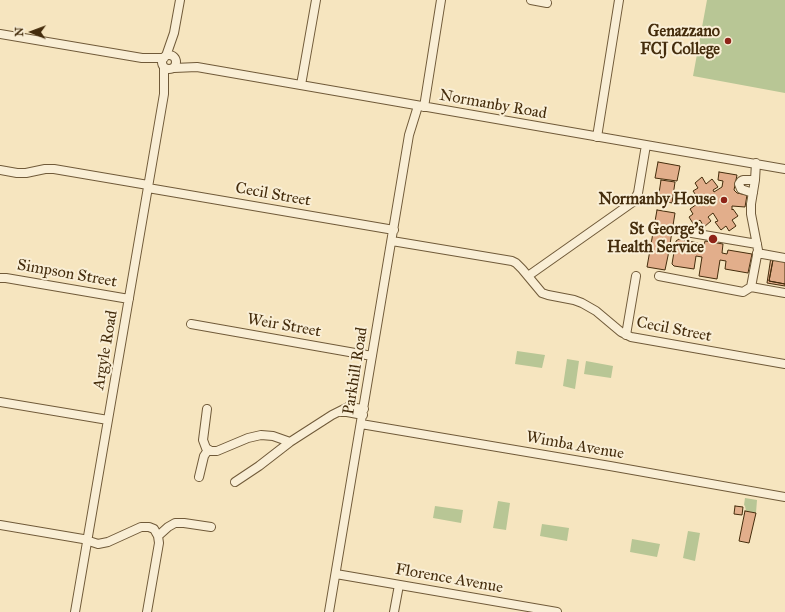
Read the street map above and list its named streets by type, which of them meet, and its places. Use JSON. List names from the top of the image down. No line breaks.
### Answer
{"streets":{"street":["Normanby Road","Cecil Street","Simpson Street","Weir Street","Argyle Road","Parkhill Road","Wimba Avenue","Florence Avenue"]},"crossings":[["Normanby Road","Argyle Road"],["Normanby Road","Parkhill Road"],["Cecil Street","Argyle Road"],["Cecil Street","Parkhill Road"],["Simpson Street","Argyle Road"],["Weir Street","Parkhill Road"],["Parkhill Road","Wimba Avenue"],["Parkhill Road","Florence Avenue"]],"places":["Genazzano FCJ College","Normanby House","St George's Health Service"],"north":"left"}
